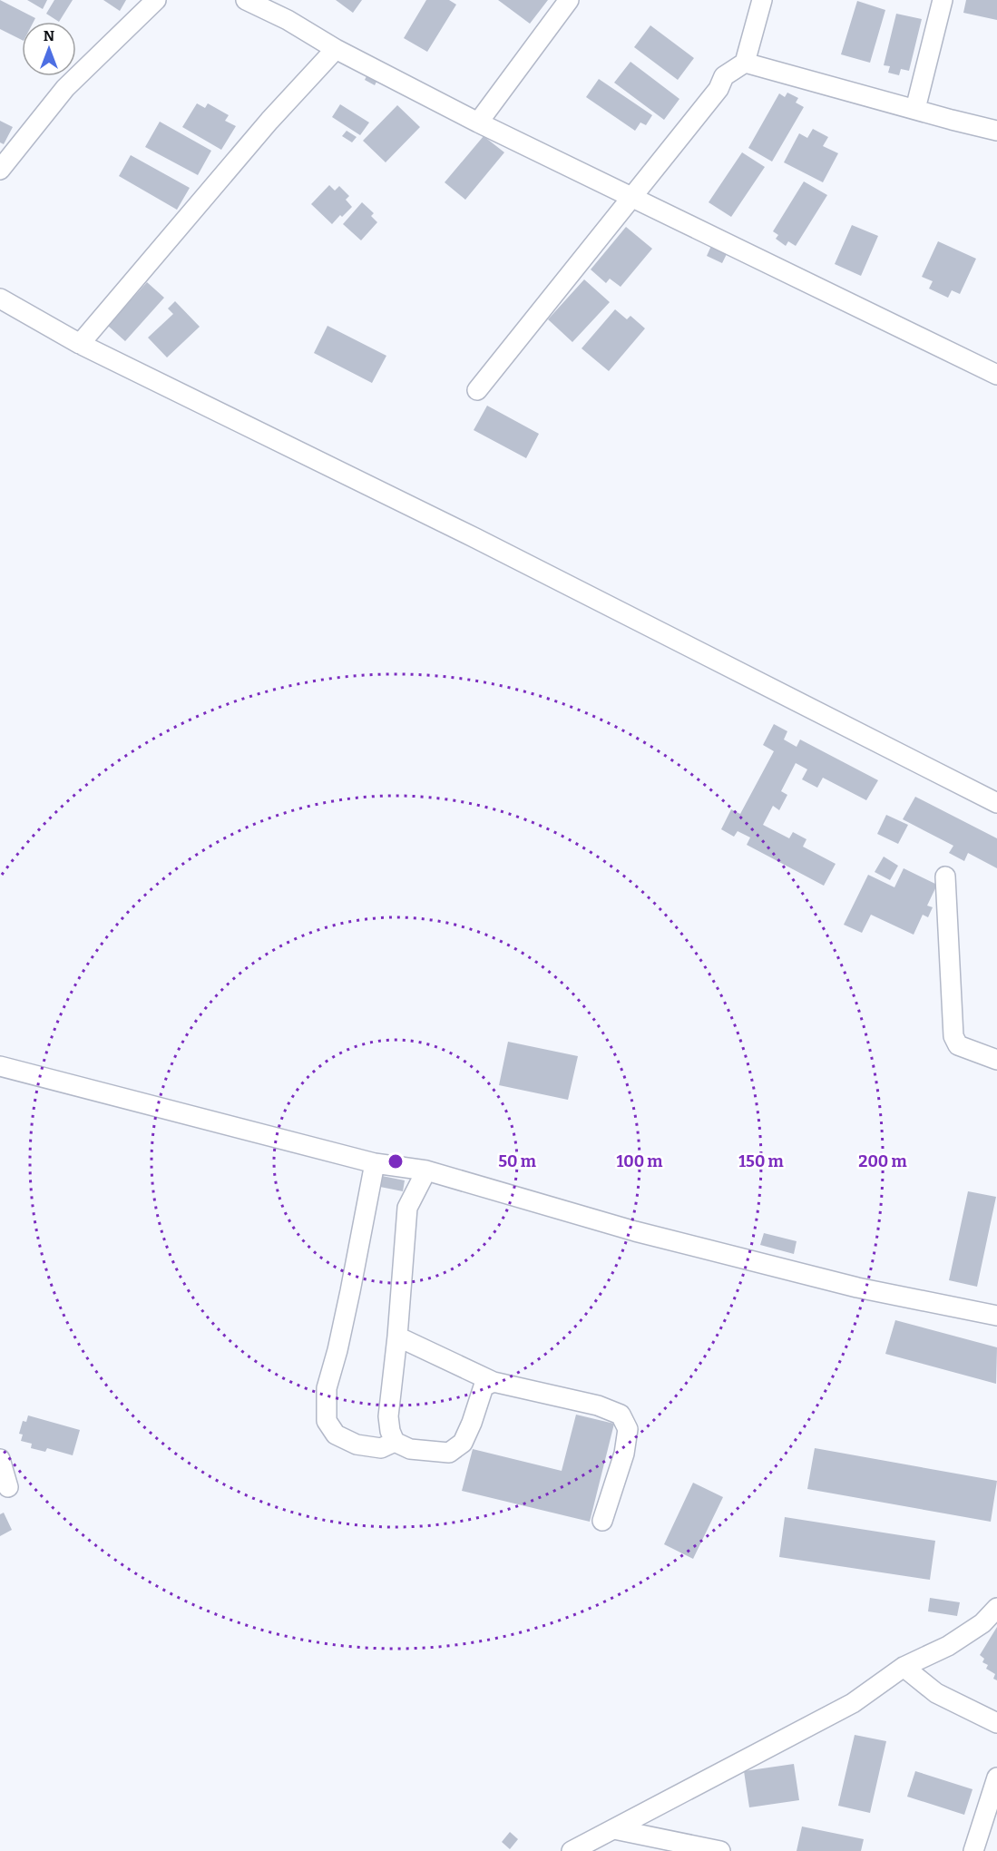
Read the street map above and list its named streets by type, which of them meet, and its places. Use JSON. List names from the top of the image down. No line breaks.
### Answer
{"north":"top","rings":["50 m","100 m","150 m","200 m"]}
